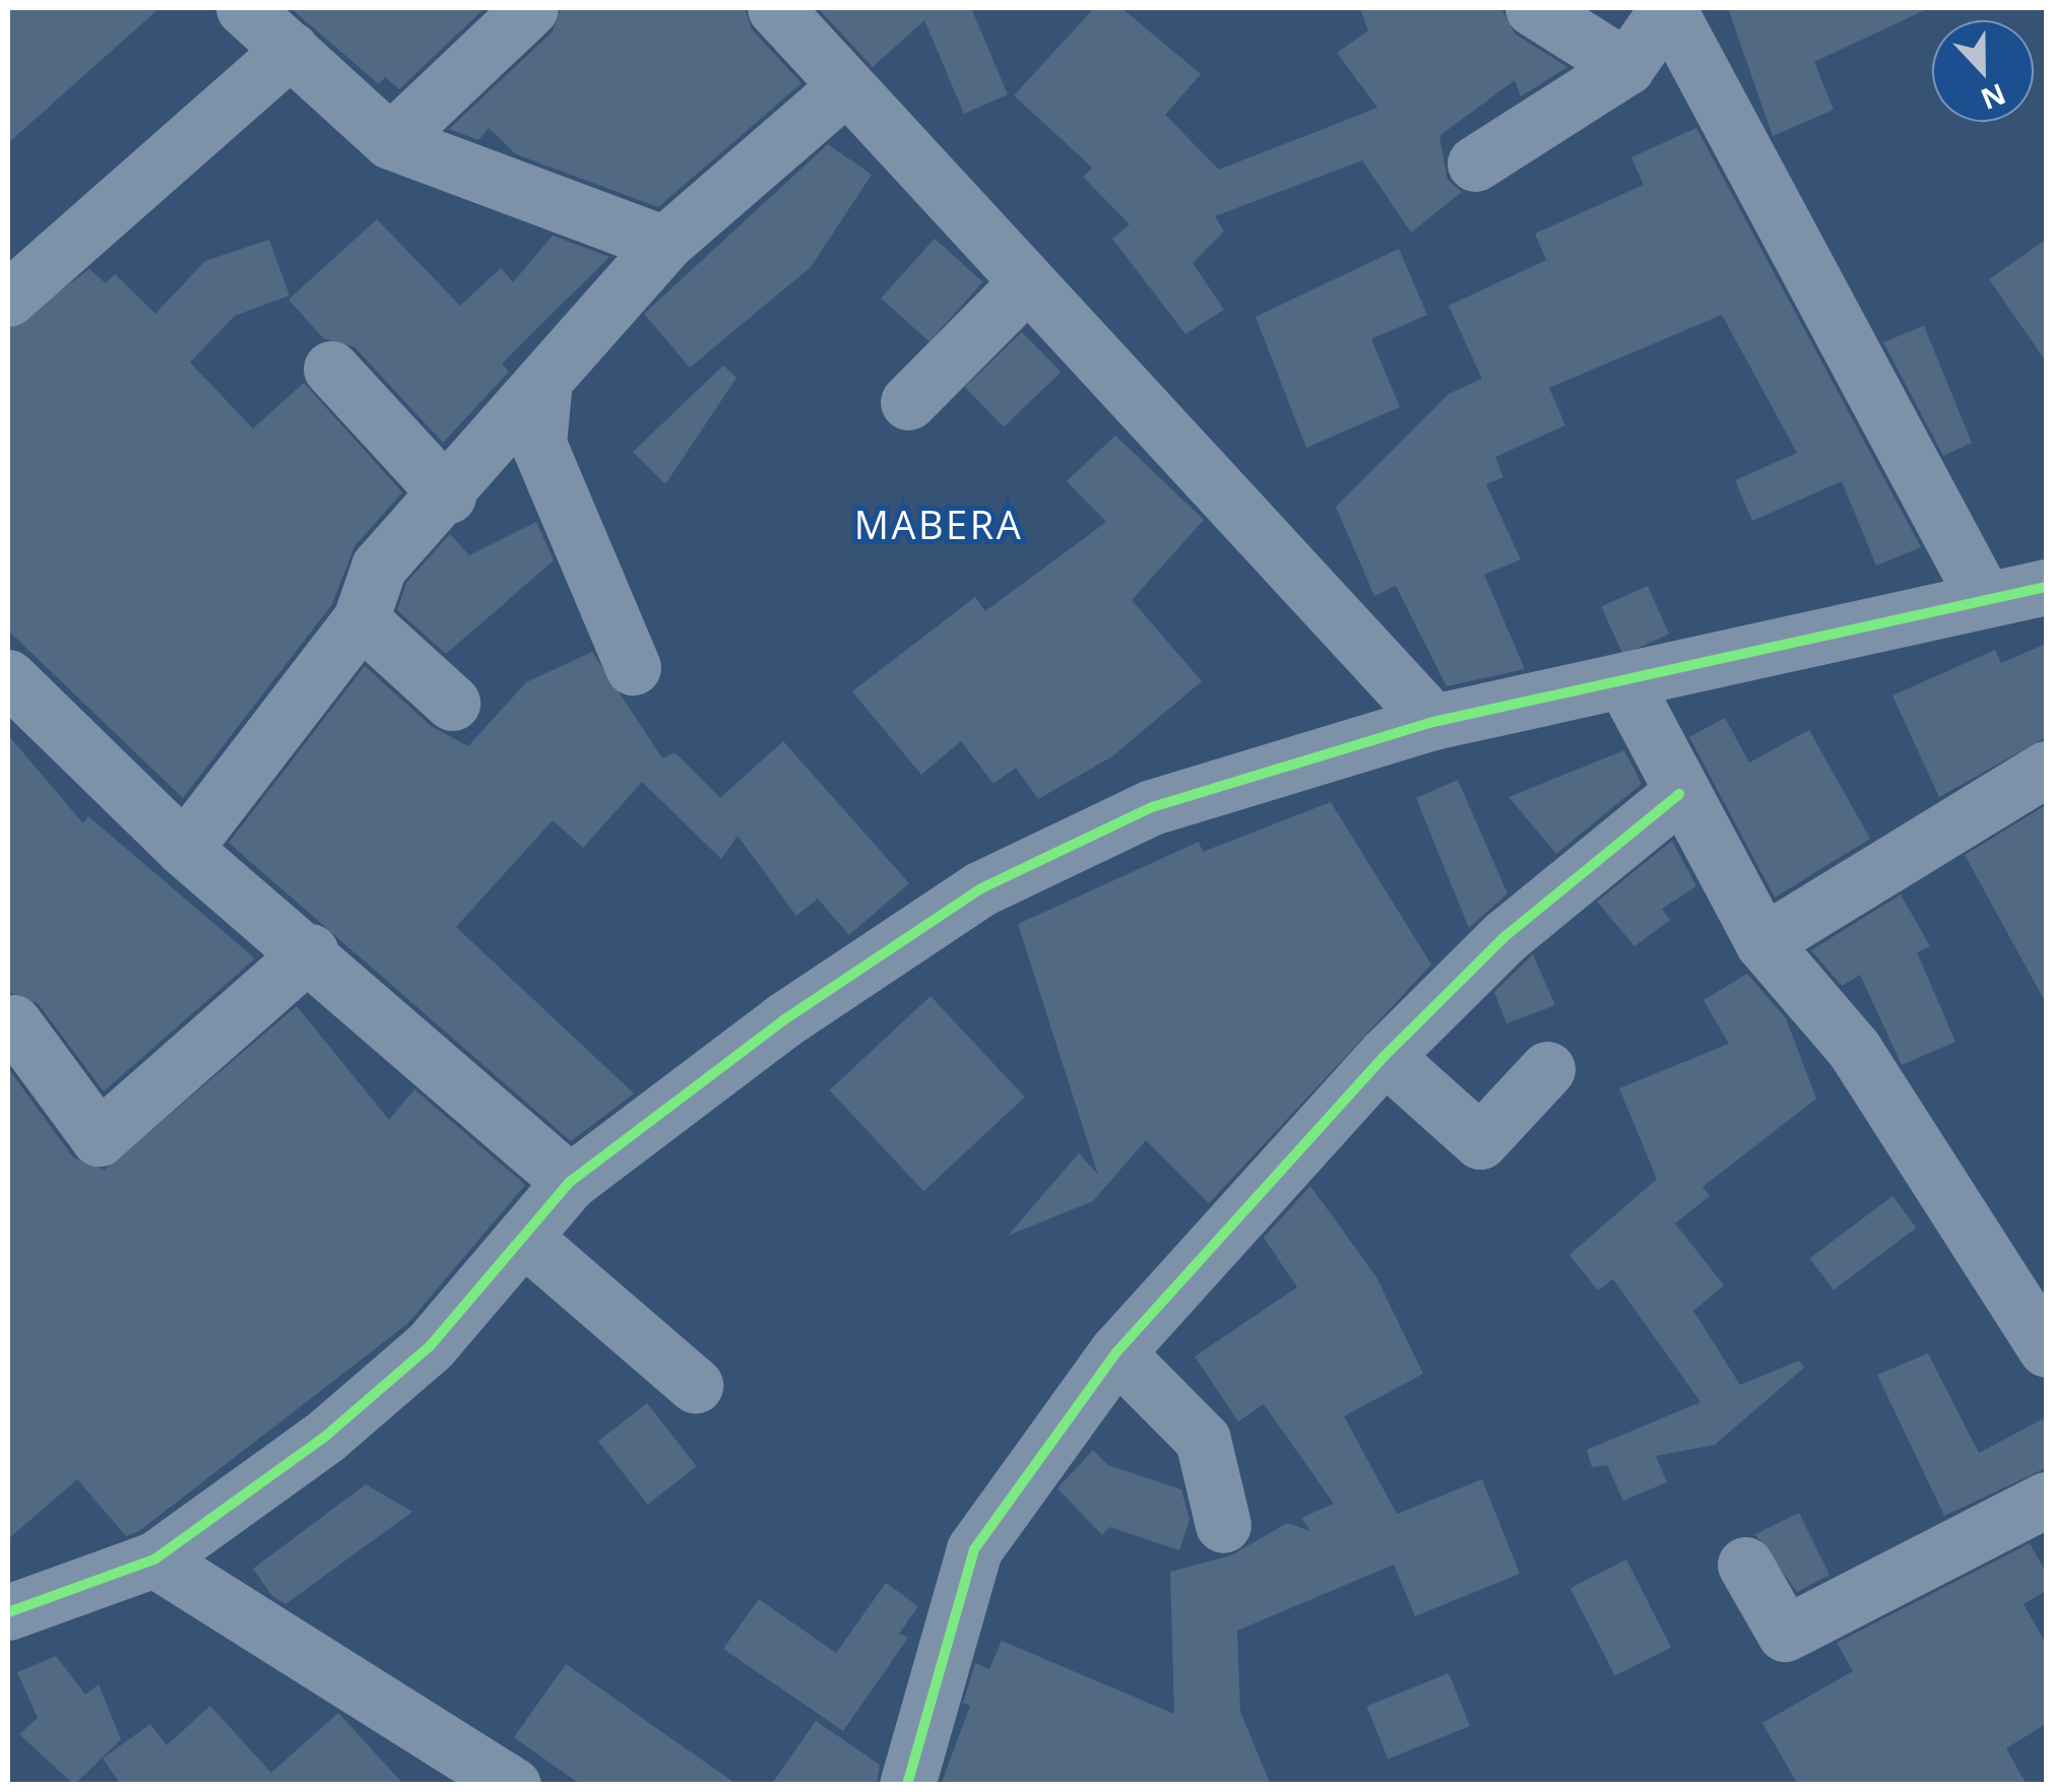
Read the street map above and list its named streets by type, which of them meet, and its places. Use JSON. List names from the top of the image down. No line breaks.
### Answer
{"districts":["MABERA"],"north":"bottom"}
